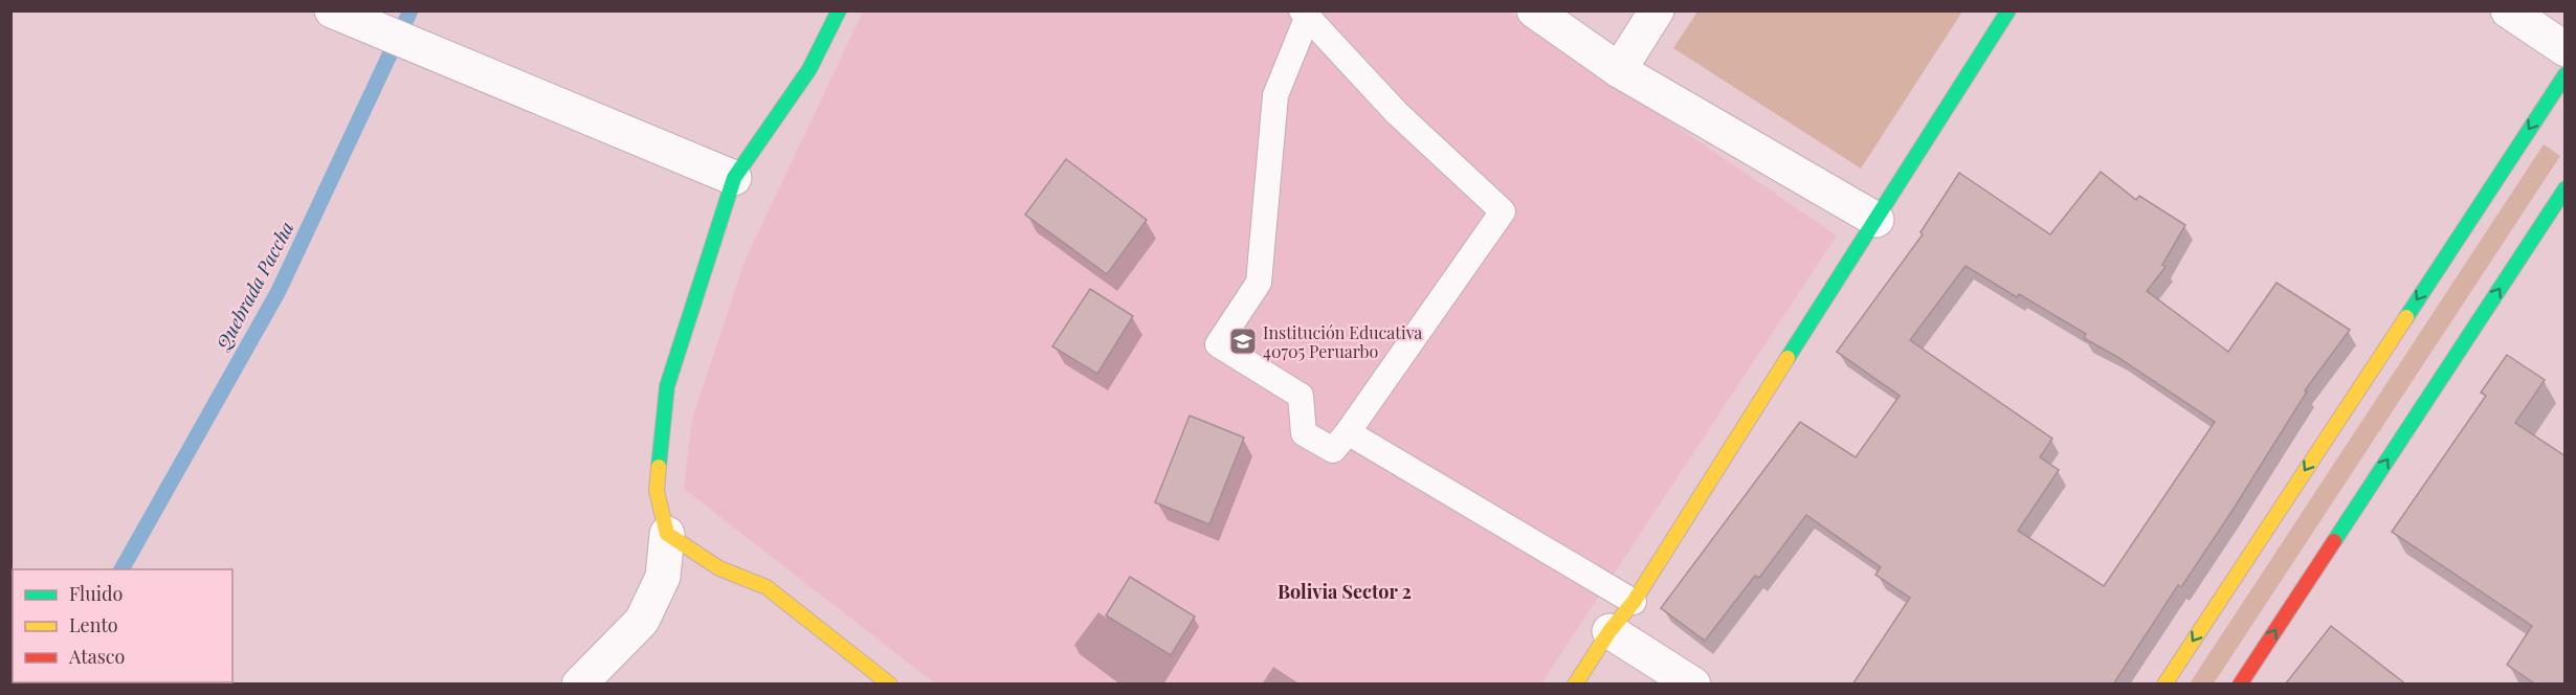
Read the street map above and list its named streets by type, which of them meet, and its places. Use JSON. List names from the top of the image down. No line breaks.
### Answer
{"districts":["Bolivia Sector 2"],"water":["Quebrada Paccha"],"places":{"school or university":["Institución Educativa 40705 Peruarbo"]},"legend":["Fluido","Lento","Atasco"]}
